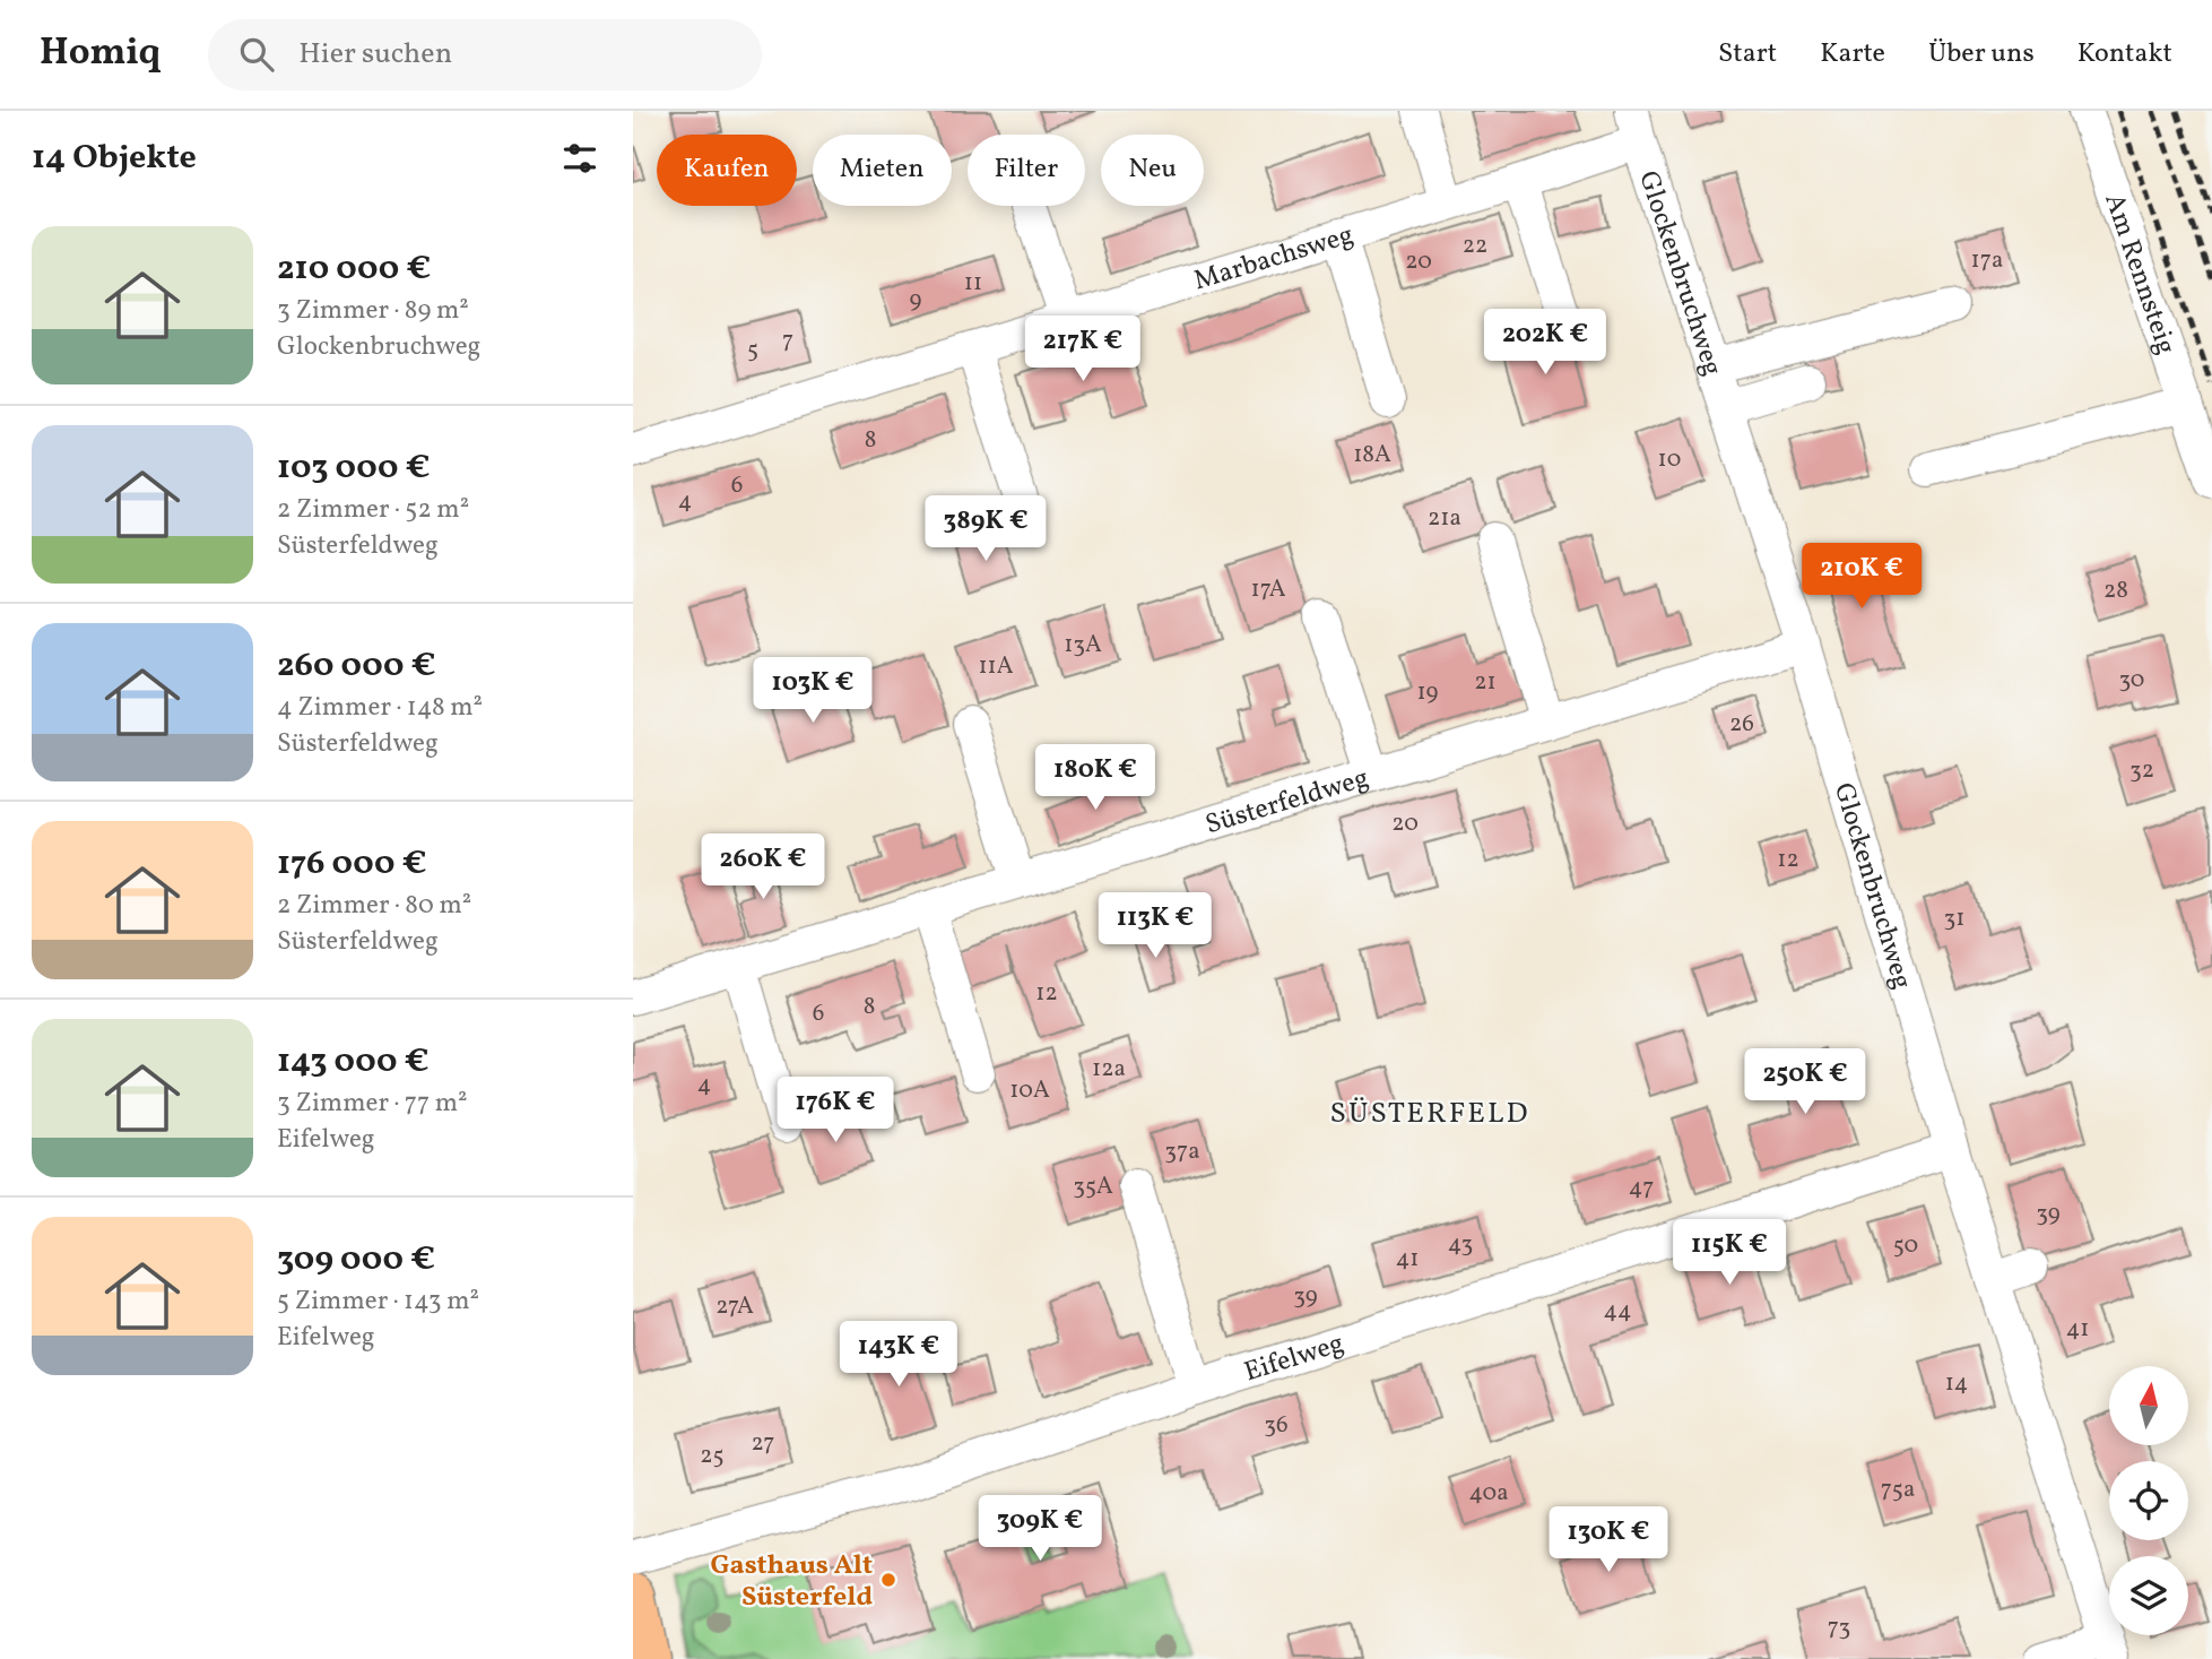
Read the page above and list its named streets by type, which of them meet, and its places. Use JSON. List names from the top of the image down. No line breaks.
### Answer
{"streets":{"street":["Marbachsweg","Glockenbruchweg","Am Rennsteig","Süsterfeldweg","Eifelweg"]},"crossings":[["Marbachsweg","Glockenbruchweg"],["Glockenbruchweg","Süsterfeldweg"],["Glockenbruchweg","Eifelweg"]],"districts":["SÜSTERFELD"],"places":["Gasthaus Alt Süsterfeld"],"house_numbers":["22","17a","20","11","9","7","5","8","18A","10","6","4","21a","17A","28","13A","11A","30","21","19","26","32","20","12","31","12","8","6","12a","4","10A","37a","35A","47","39","43","50","41","39","27A","44","41","14","36","27","25","75a","40a","73"],"north":"top","page":{"header":"Homiq","search":"Hier suchen","nav":["Start","Karte","Über uns","Kontakt"],"heading":"14 Objekte","chip":["Kaufen","Mieten","Filter","Neu"],"list":[{"name":"210 000 €","note":"3 Zimmer · 89 m² · Glockenbruchweg"},{"name":"103 000 €","note":"2 Zimmer · 52 m² · Süsterfeldweg"},{"name":"260 000 €","note":"4 Zimmer · 148 m² · Süsterfeldweg"},{"name":"176 000 €","note":"2 Zimmer · 80 m² · Süsterfeldweg"},{"name":"143 000 €","note":"3 Zimmer · 77 m² · Eifelweg"},{"name":"309 000 €","note":"5 Zimmer · 143 m² · Eifelweg"}],"price":["202K €","217K €","389K €","210K €","103K €","180K €","260K €","113K €","250K €","176K €","115K €","143K €","309K €","130K €"]}}
